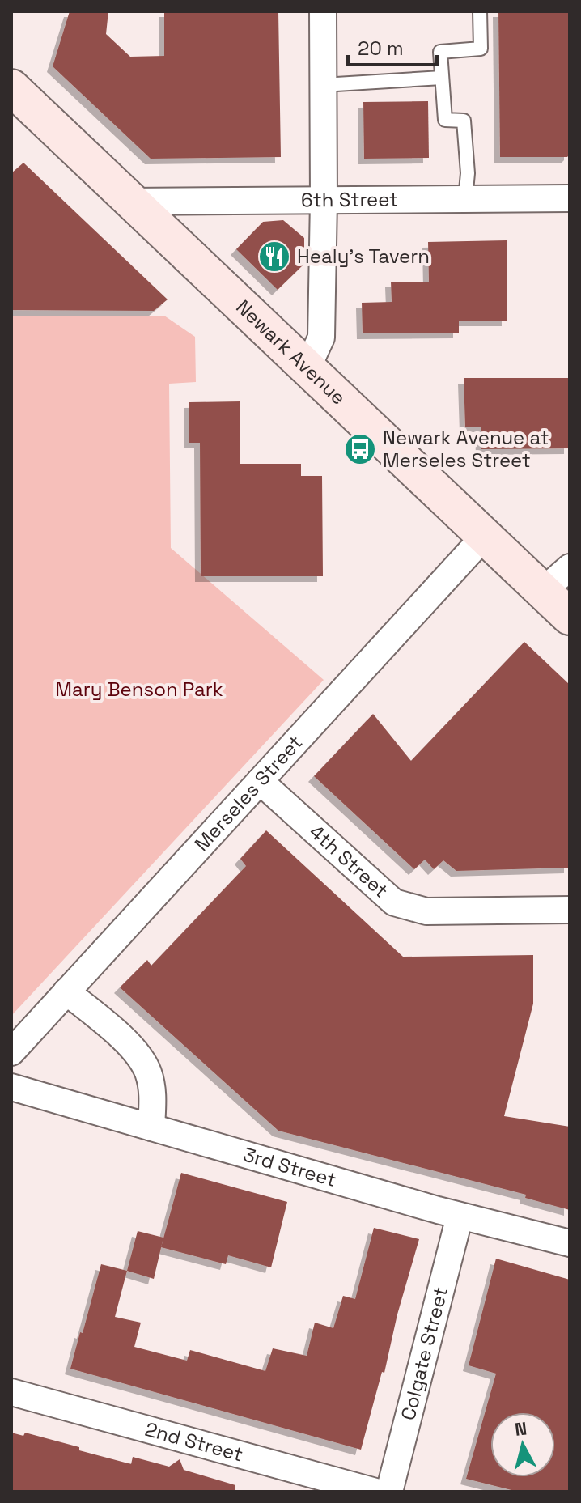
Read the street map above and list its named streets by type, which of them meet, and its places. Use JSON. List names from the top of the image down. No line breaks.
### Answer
{"streets":{"main road":["Newark Avenue"],"street":["6th Street","Merseles Street","4th Street","3rd Street","Colgate Street","2nd Street"]},"crossings":[["6th Street","Newark Avenue"],["Newark Avenue","Merseles Street"],["Merseles Street","4th Street"],["3rd Street","Colgate Street"]],"parks":["Mary Benson Park"],"places":{"restaurant":["Healy's Tavern"],"bus stop":["Newark Avenue at Merseles Street"]},"scale_bar":"20 m","north":"top"}
